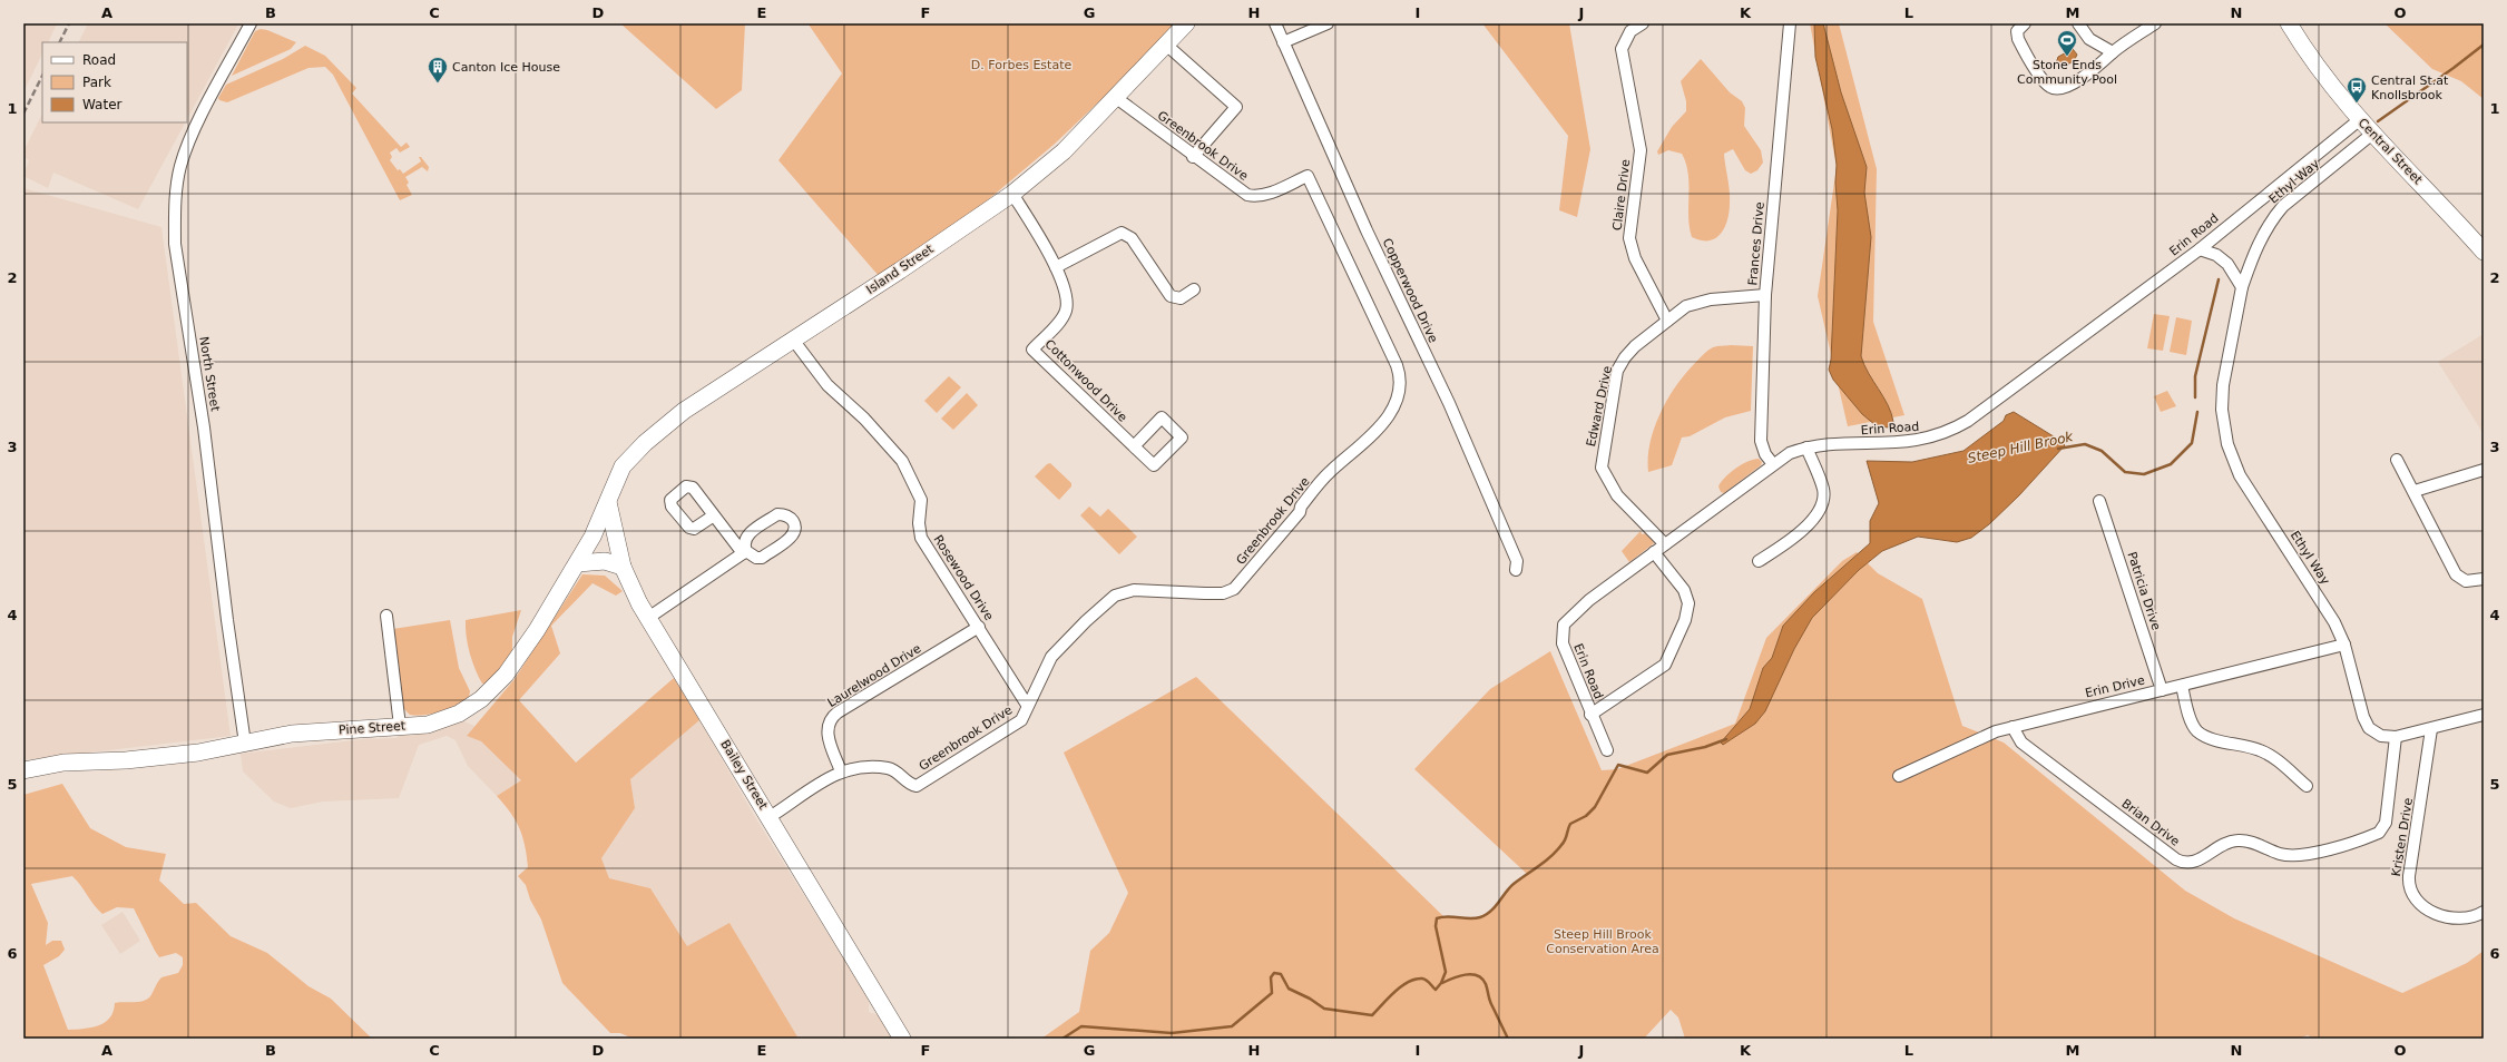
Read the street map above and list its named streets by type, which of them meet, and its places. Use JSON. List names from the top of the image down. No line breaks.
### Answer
{"streets":{"street":["Greenbrook Drive","Central Street","Ethyl Way","Claire Drive","Erin Road","Frances Drive","Island Street","Copperwood Drive","North Street","Cottonwood Drive","Edward Drive","Rosewood Drive","Patricia Drive","Laurelwood Drive","Erin Drive","Pine Street","Bailey Street","Brian Drive","Kristen Drive"]},"crossings":[["Greenbrook Drive","Island Street"],["Greenbrook Drive","Rosewood Drive"],["Greenbrook Drive","Laurelwood Drive"],["Central Street","Ethyl Way"],["Central Street","Erin Road"],["Ethyl Way","Erin Drive"],["Ethyl Way","Brian Drive"],["Ethyl Way","Kristen Drive"],["Claire Drive","Edward Drive"],["Erin Road","Frances Drive"],["Erin Road","Edward Drive"],["Frances Drive","Edward Drive"],["Island Street","Cottonwood Drive"],["Island Street","Rosewood Drive"],["Island Street","Pine Street"],["Island Street","Bailey Street"],["North Street","Pine Street"],["Rosewood Drive","Laurelwood Drive"],["Patricia Drive","Erin Drive"],["Erin Drive","Brian Drive"],["Pine Street","Bailey Street"]],"water":["Steep Hill Brook"],"parks":["D. Forbes Estate","Steep Hill Brook Conservation Area"],"places":{"sports":["Stone Ends Community Pool"],"building":["Canton Ice House"],"bus stop":["Central St.at Knollsbrook"]},"legend":["Road","Park","Water"],"grid":{"columns":["A","B","C","D","E","F","G","H","I","J","K","L","M","N","O"],"rows":["1","2","3","4","5","6"]}}
